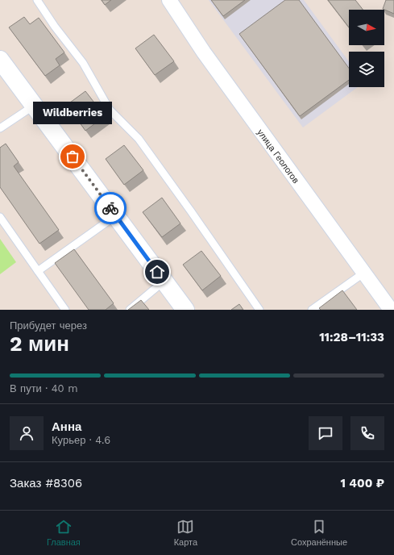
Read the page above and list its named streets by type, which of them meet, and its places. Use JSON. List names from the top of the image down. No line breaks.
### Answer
{"streets":{"street":["улица Геологов"]},"places":["Wildberries"],"north":"right","page":{"bubble":"Wildberries","heading":["2 мин","Прибудет через","11:28–11:33"],"panel":["Анна","Курьер · 4.6","Заказ #8306","1 400 ₽"],"bar":"В пути · 40 m","tabs":["Главная","Карта","Сохранённые"]}}
